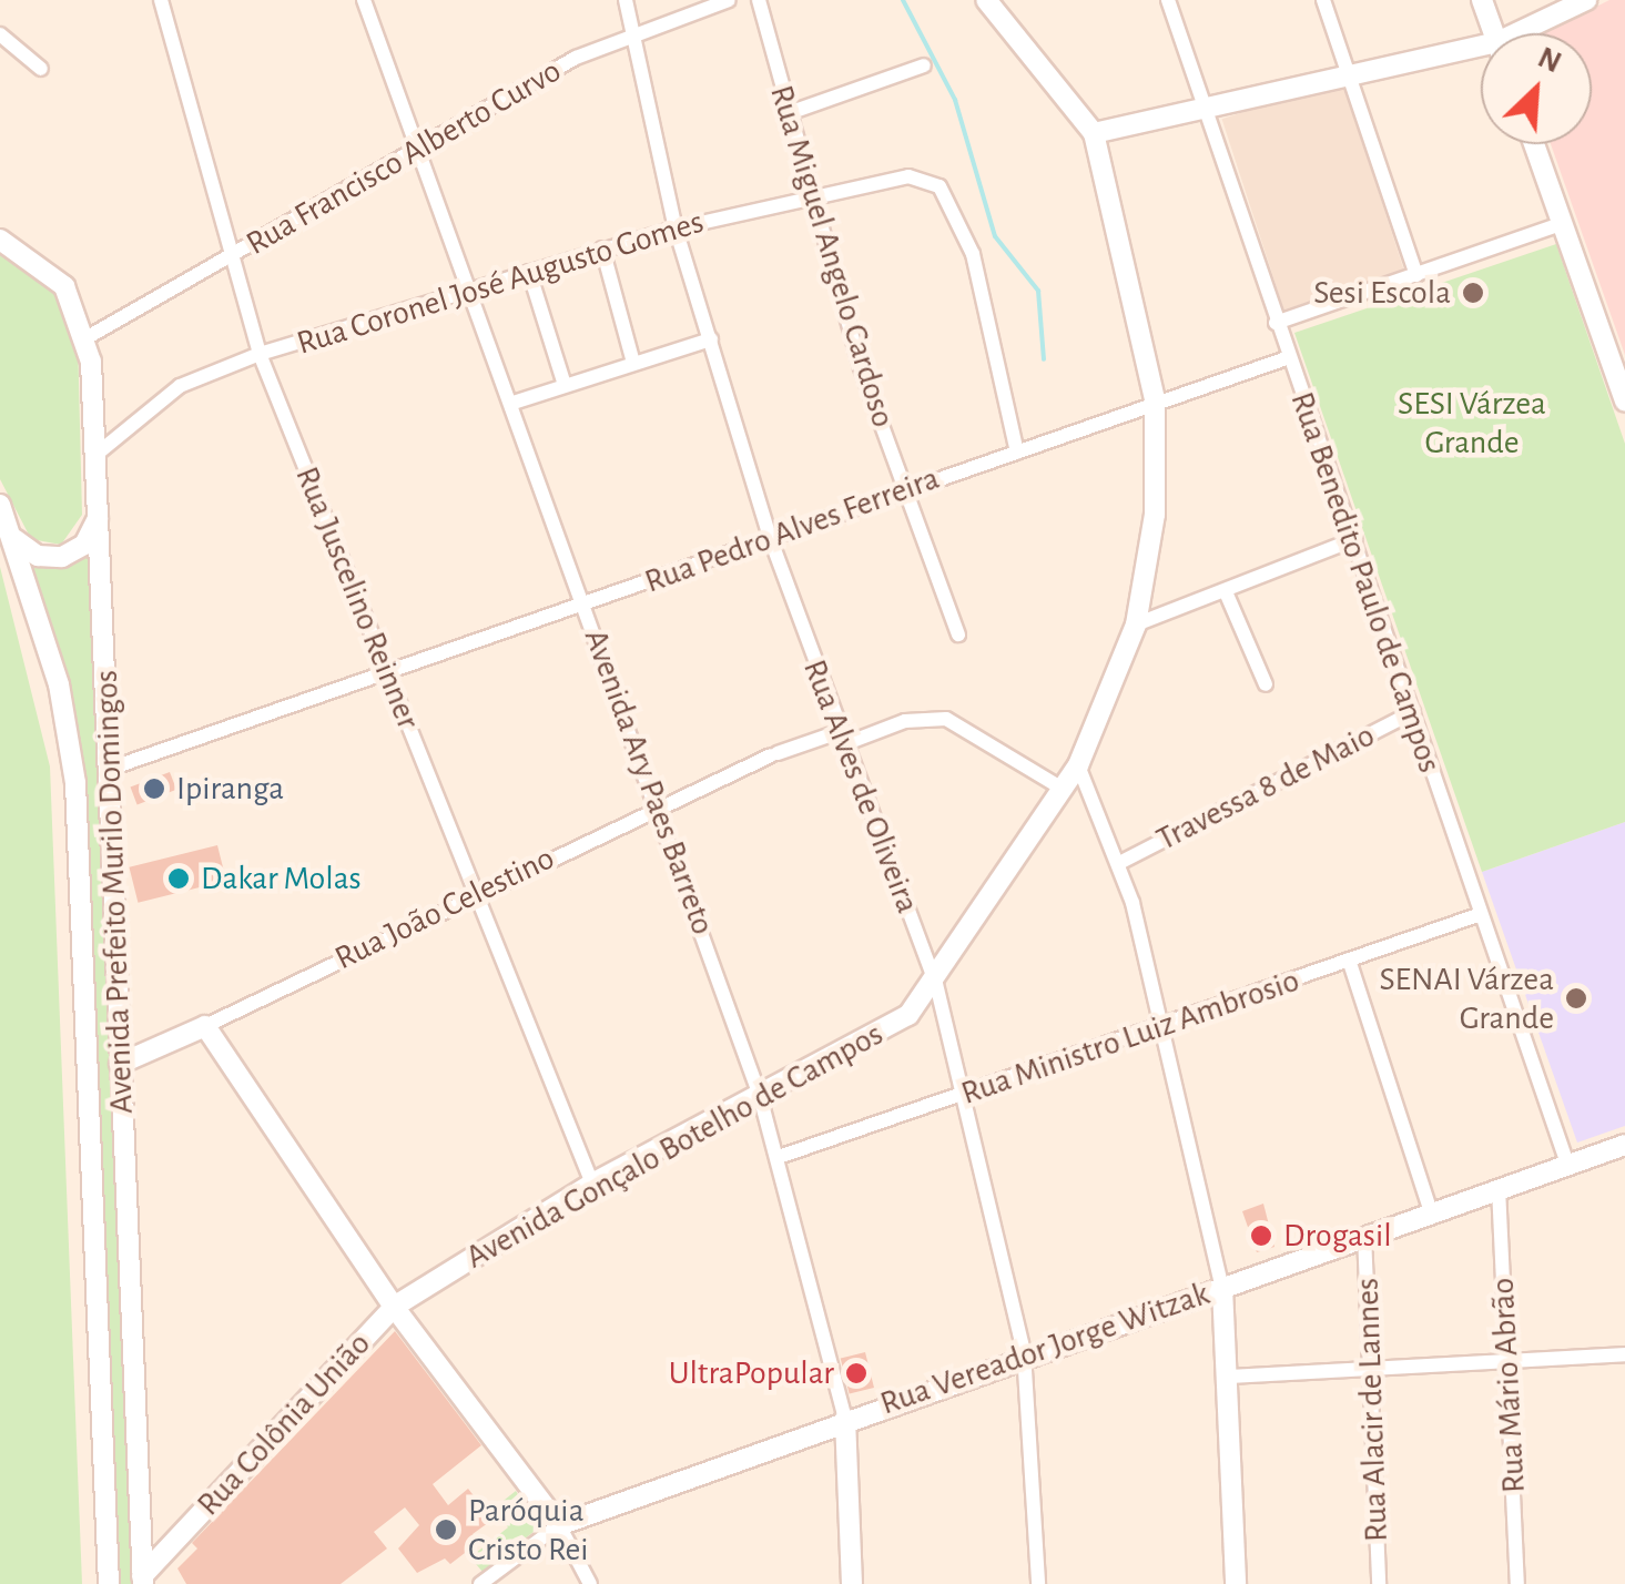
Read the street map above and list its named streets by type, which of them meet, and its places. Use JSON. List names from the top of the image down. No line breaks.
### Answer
{"streets":{"street":["Rua Francisco Alberto Curvo","Rua Miguel Angelo Cardoso","Rua Coronel José Augusto Gomes","Rua Pedro Alves Ferreira","Rua Benedito Paulo de Campos","Rua Juscelino Reinner","Avenida Ary Paes Barreto","Rua Alves de Oliveira","Travessa 8 de Maio","Avenida Prefeito Murilo Domingos","Rua João Celestino","Rua Ministro Luiz Ambrosio","Avenida Gonçalo Botelho de Campos","Rua Vereador Jorge Witzak","Rua Mário Abrão","Rua Alacir de Lannes","Rua Colônia União"]},"crossings":[["Rua Francisco Alberto Curvo","Rua Juscelino Reinner"],["Rua Francisco Alberto Curvo","Avenida Ary Paes Barreto"],["Rua Francisco Alberto Curvo","Rua Alves de Oliveira"],["Rua Francisco Alberto Curvo","Avenida Prefeito Murilo Domingos"],["Rua Miguel Angelo Cardoso","Rua Coronel José Augusto Gomes"],["Rua Miguel Angelo Cardoso","Rua Pedro Alves Ferreira"],["Rua Coronel José Augusto Gomes","Rua Pedro Alves Ferreira"],["Rua Coronel José Augusto Gomes","Rua Juscelino Reinner"],["Rua Coronel José Augusto Gomes","Avenida Ary Paes Barreto"],["Rua Coronel José Augusto Gomes","Rua Alves de Oliveira"],["Rua Coronel José Augusto Gomes","Avenida Prefeito Murilo Domingos"],["Rua Pedro Alves Ferreira","Rua Benedito Paulo de Campos"],["Rua Pedro Alves Ferreira","Rua Juscelino Reinner"],["Rua Pedro Alves Ferreira","Avenida Ary Paes Barreto"],["Rua Pedro Alves Ferreira","Rua Alves de Oliveira"],["Rua Pedro Alves Ferreira","Avenida Prefeito Murilo Domingos"],["Rua Pedro Alves Ferreira","Avenida Gonçalo Botelho de Campos"],["Rua Benedito Paulo de Campos","Travessa 8 de Maio"],["Rua Benedito Paulo de Campos","Rua Ministro Luiz Ambrosio"],["Rua Benedito Paulo de Campos","Rua Vereador Jorge Witzak"],["Rua Juscelino Reinner","Rua João Celestino"],["Rua Juscelino Reinner","Avenida Gonçalo Botelho de Campos"],["Avenida Ary Paes Barreto","Rua João Celestino"],["Avenida Ary Paes Barreto","Rua Ministro Luiz Ambrosio"],["Avenida Ary Paes Barreto","Avenida Gonçalo Botelho de Campos"],["Avenida Ary Paes Barreto","Rua Vereador Jorge Witzak"],["Rua Alves de Oliveira","Rua João Celestino"],["Rua Alves de Oliveira","Rua Ministro Luiz Ambrosio"],["Rua Alves de Oliveira","Avenida Gonçalo Botelho de Campos"],["Rua Alves de Oliveira","Rua Vereador Jorge Witzak"],["Avenida Prefeito Murilo Domingos","Rua João Celestino"],["Avenida Prefeito Murilo Domingos","Rua Colônia União"],["Rua João Celestino","Avenida Gonçalo Botelho de Campos"],["Avenida Gonçalo Botelho de Campos","Rua Colônia União"],["Rua Vereador Jorge Witzak","Rua Mário Abrão"],["Rua Vereador Jorge Witzak","Rua Alacir de Lannes"]],"parks":["SESI Várzea Grande"],"places":["Sesi Escola","Ipiranga","Dakar Molas","SENAI Várzea Grande","Drogasil","UltraPopular","Paróquia Cristo Rei"],"north":"top right"}
